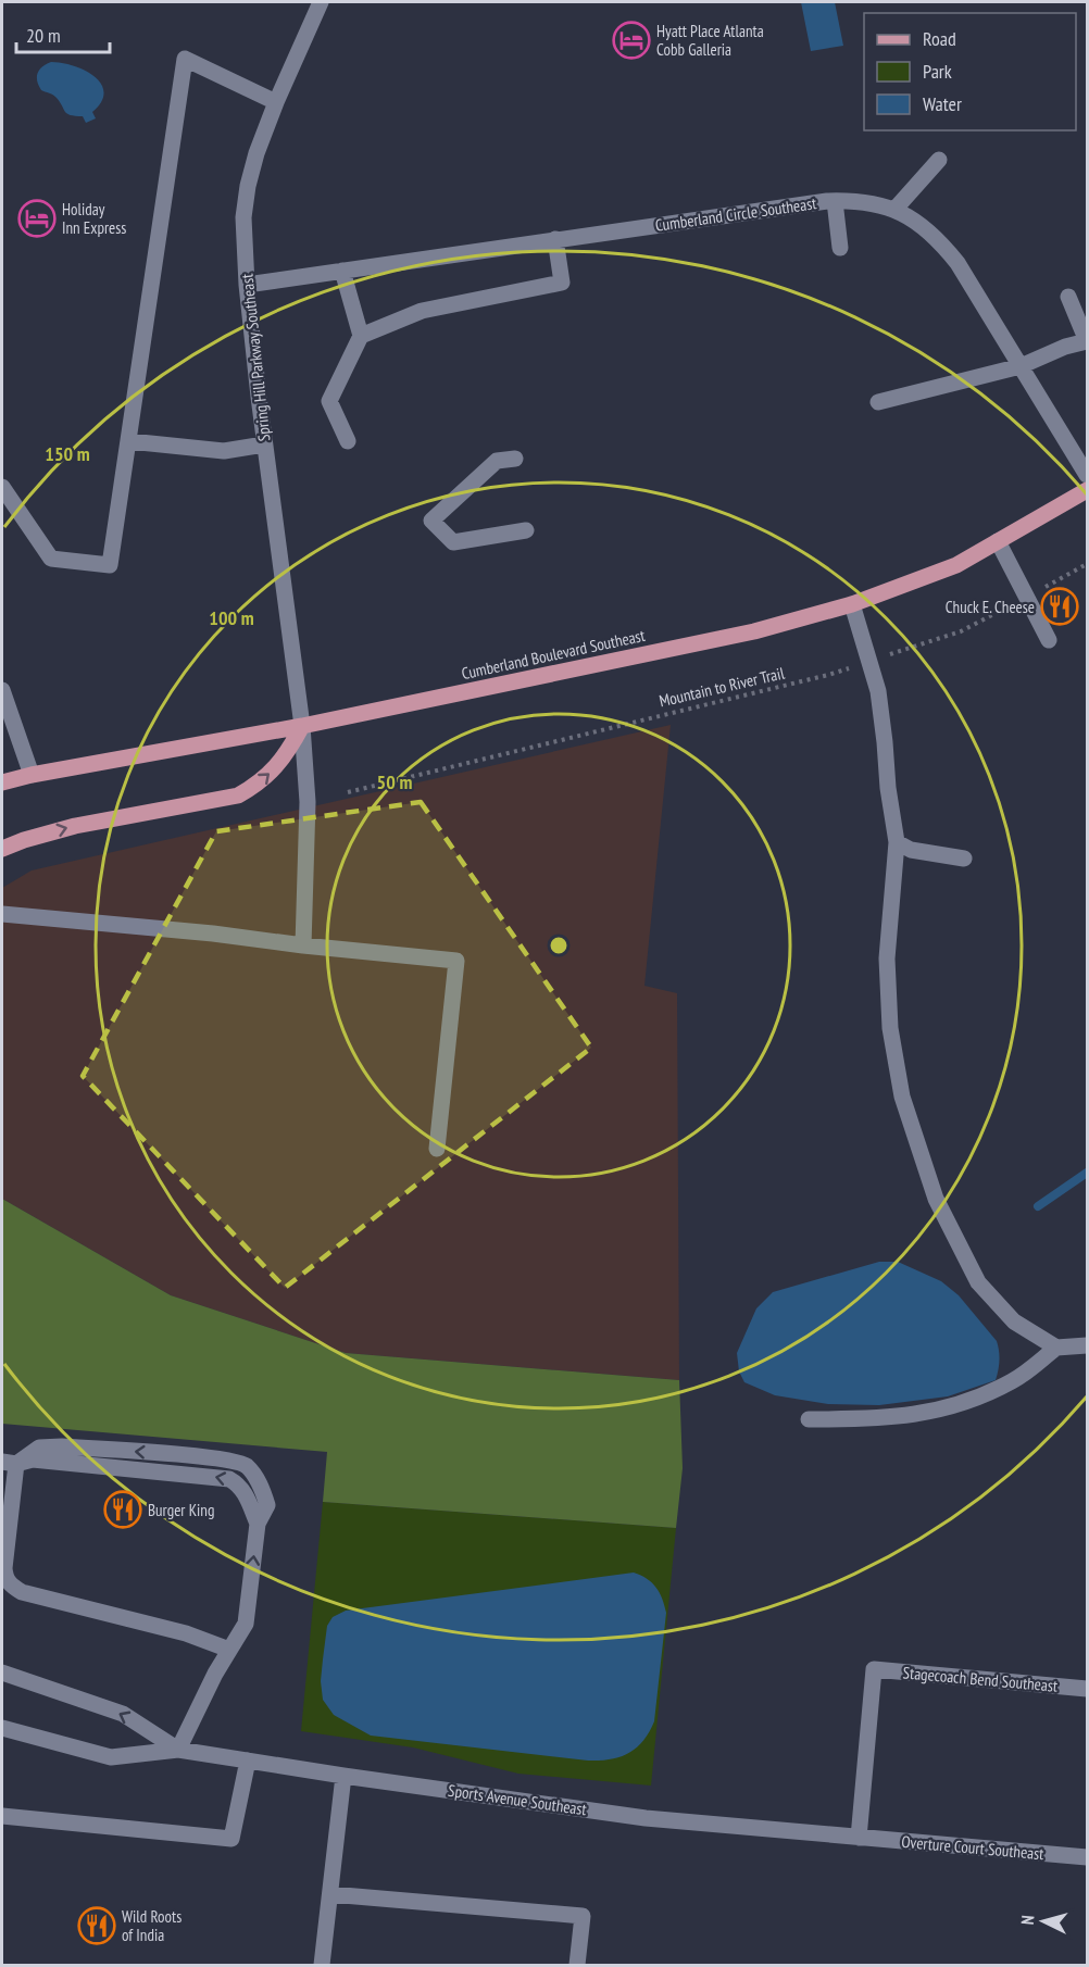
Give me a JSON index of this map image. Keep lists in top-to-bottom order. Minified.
{"streets":{"main road":["Cumberland Boulevard Southeast"],"street":["Cumberland Circle Southeast","Spring Hill Parkway Southeast","Stagecoach Bend Southeast","Sports Avenue Southeast","Overture Court Southeast"],"path":["Mountain to River Trail"]},"crossings":[["Cumberland Circle Southeast","Spring Hill Parkway Southeast"],["Spring Hill Parkway Southeast","Cumberland Boulevard Southeast"],["Stagecoach Bend Southeast","Sports Avenue Southeast"],["Stagecoach Bend Southeast","Overture Court Southeast"],["Sports Avenue Southeast","Overture Court Southeast"]],"places":{"hotel":["Hyatt Place Atlanta Cobb Galleria","Holiday Inn Express"],"restaurant":["Chuck E. Cheese","Burger King","Wild Roots of India"]},"legend":["Road","Park","Water"],"scale_bar":"20 m","north":"left","rings":["150 m","100 m","50 m"]}
